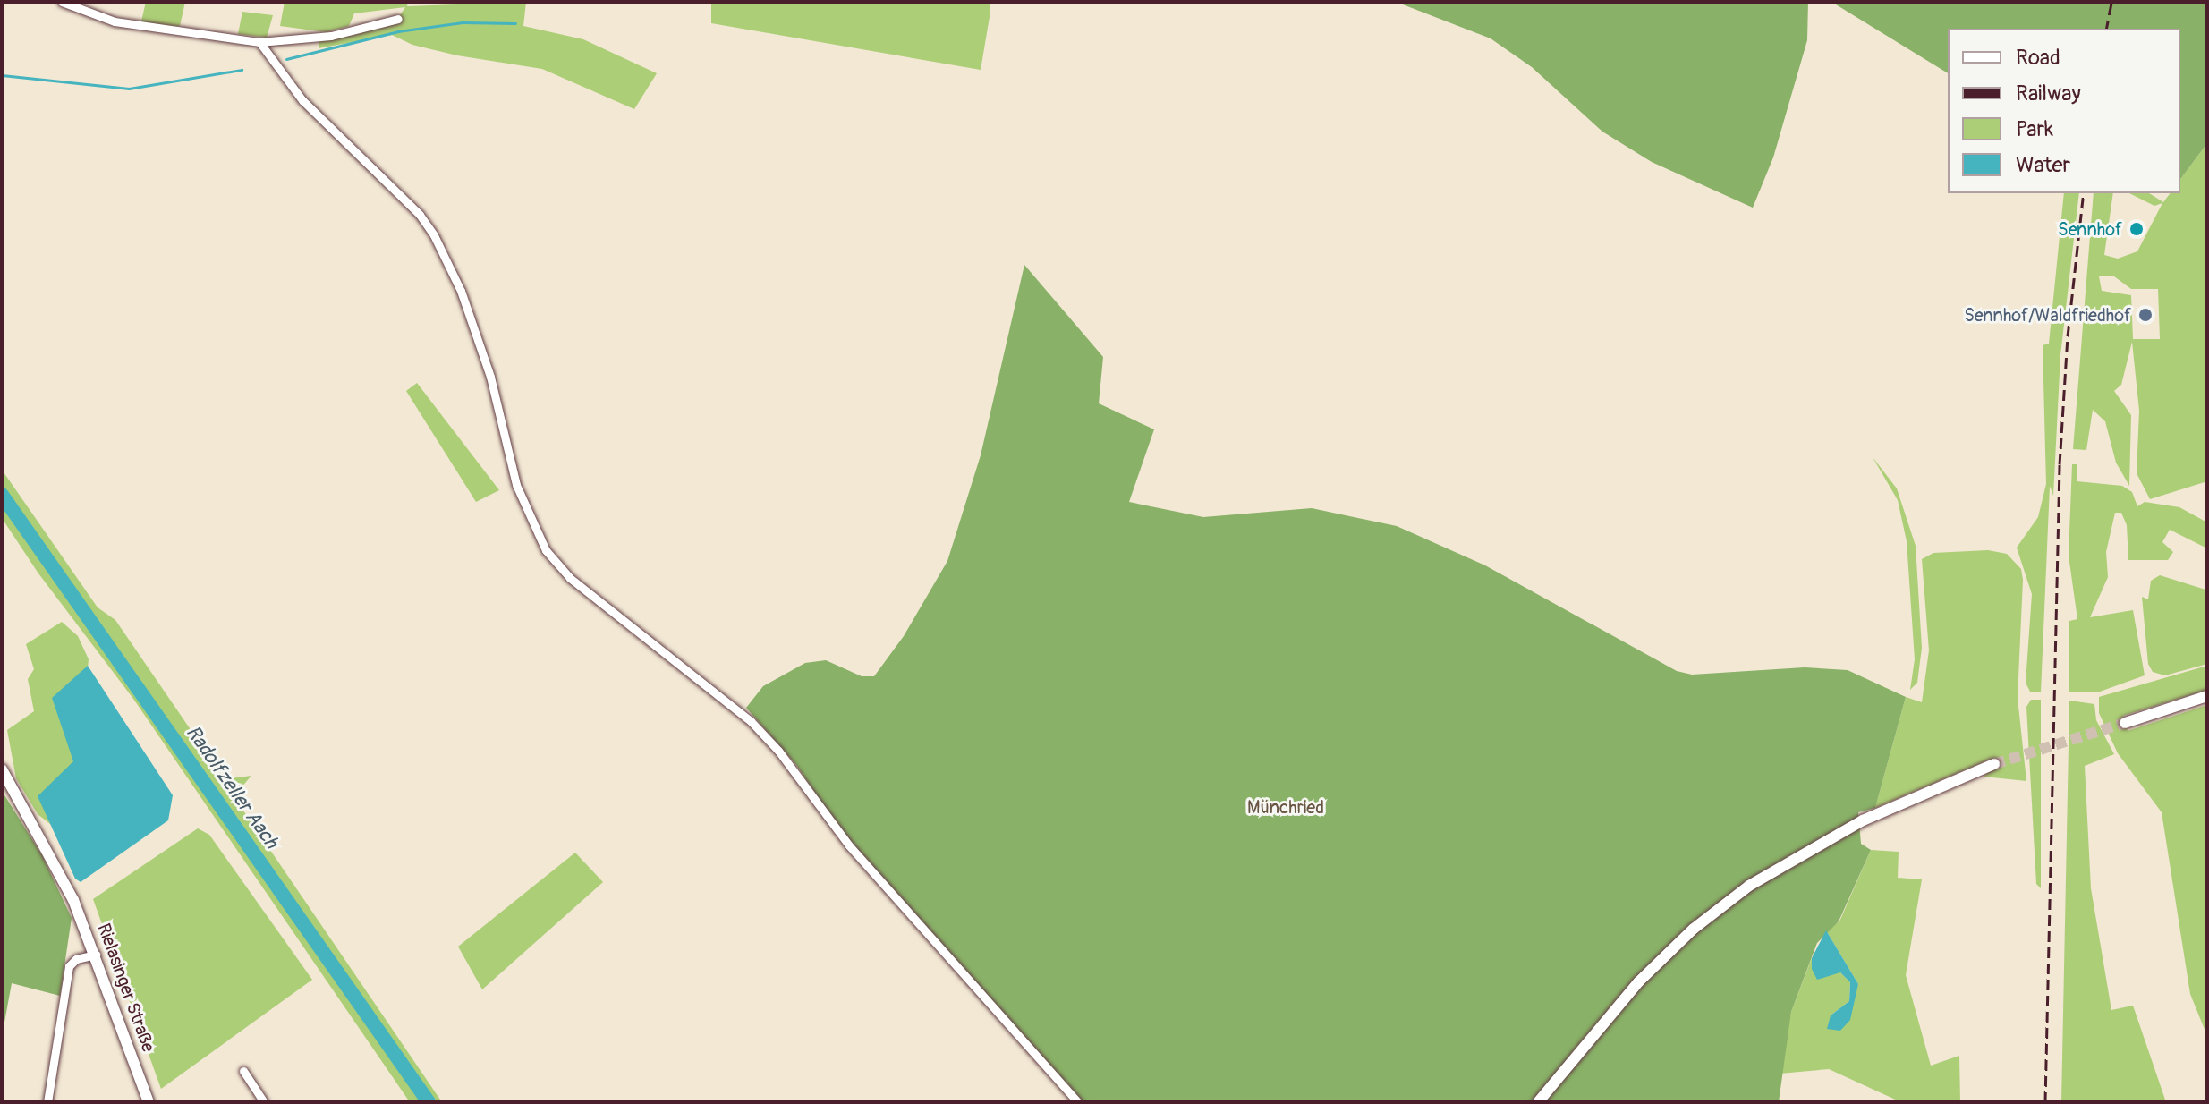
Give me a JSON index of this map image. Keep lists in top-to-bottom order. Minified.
{"streets":{"main road":["Rielasinger Straße"]},"water":["Radolfzeller Aach"],"parks":["Münchried"],"places":["Sennhof","Sennhof/Waldfriedhof"],"legend":["Road","Railway","Park","Water"]}
